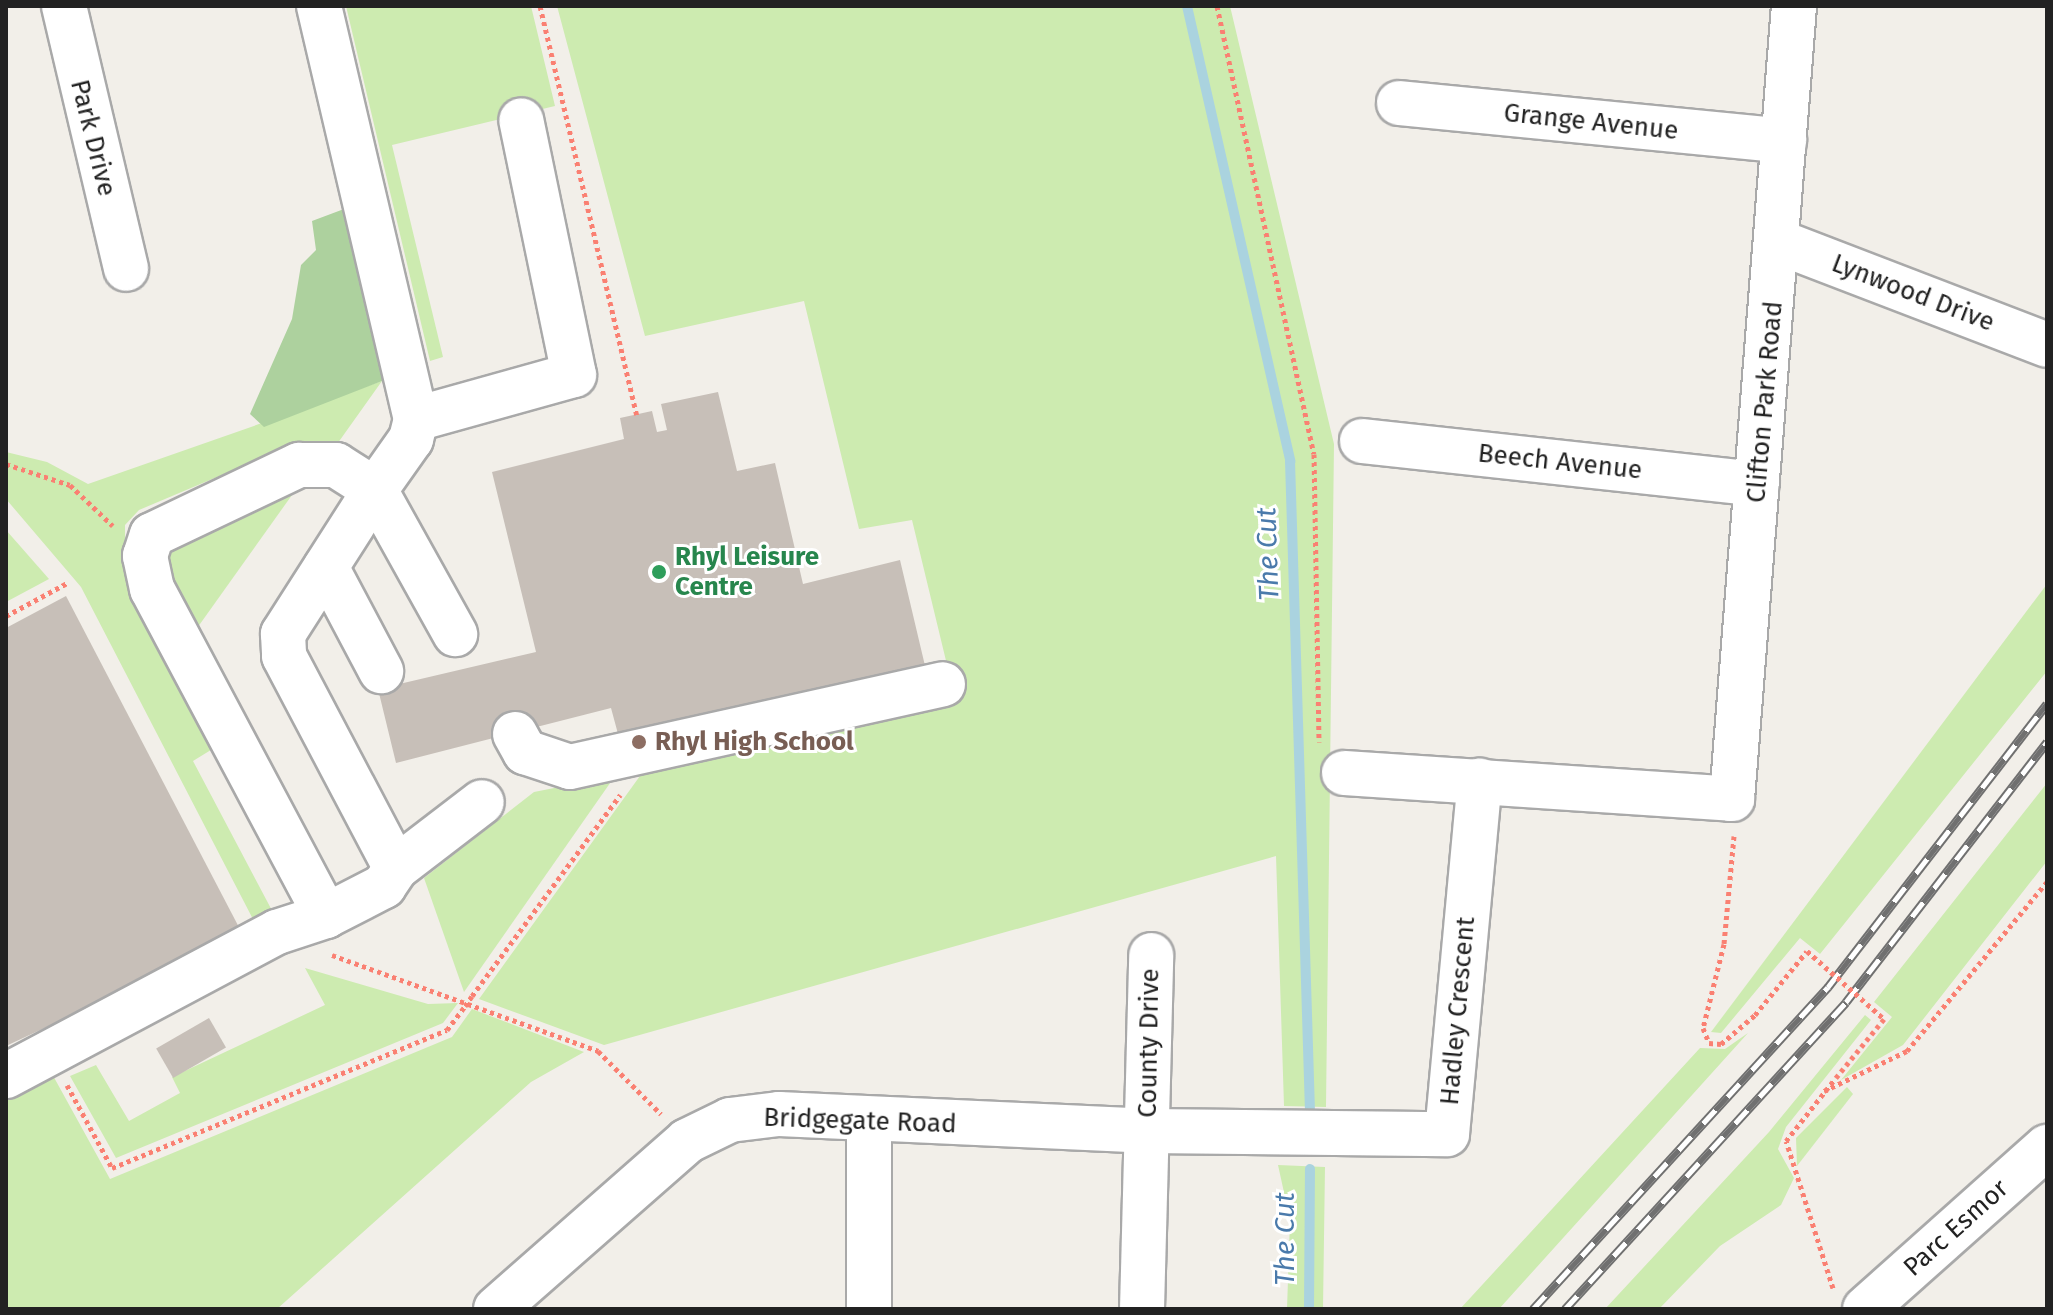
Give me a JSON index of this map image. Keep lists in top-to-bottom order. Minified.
{"streets":{"street":["Grange Avenue","Park Drive","Lynwood Drive","Clifton Park Road","Beech Avenue","Hadley Crescent","County Drive","Bridgegate Road","Parc Esmor"]},"crossings":[["Grange Avenue","Clifton Park Road"],["Lynwood Drive","Clifton Park Road"],["Clifton Park Road","Beech Avenue"],["Hadley Crescent","County Drive"],["Hadley Crescent","Bridgegate Road"],["County Drive","Bridgegate Road"]],"water":["The Cut"],"places":["Rhyl Leisure Centre","Rhyl High School"]}
